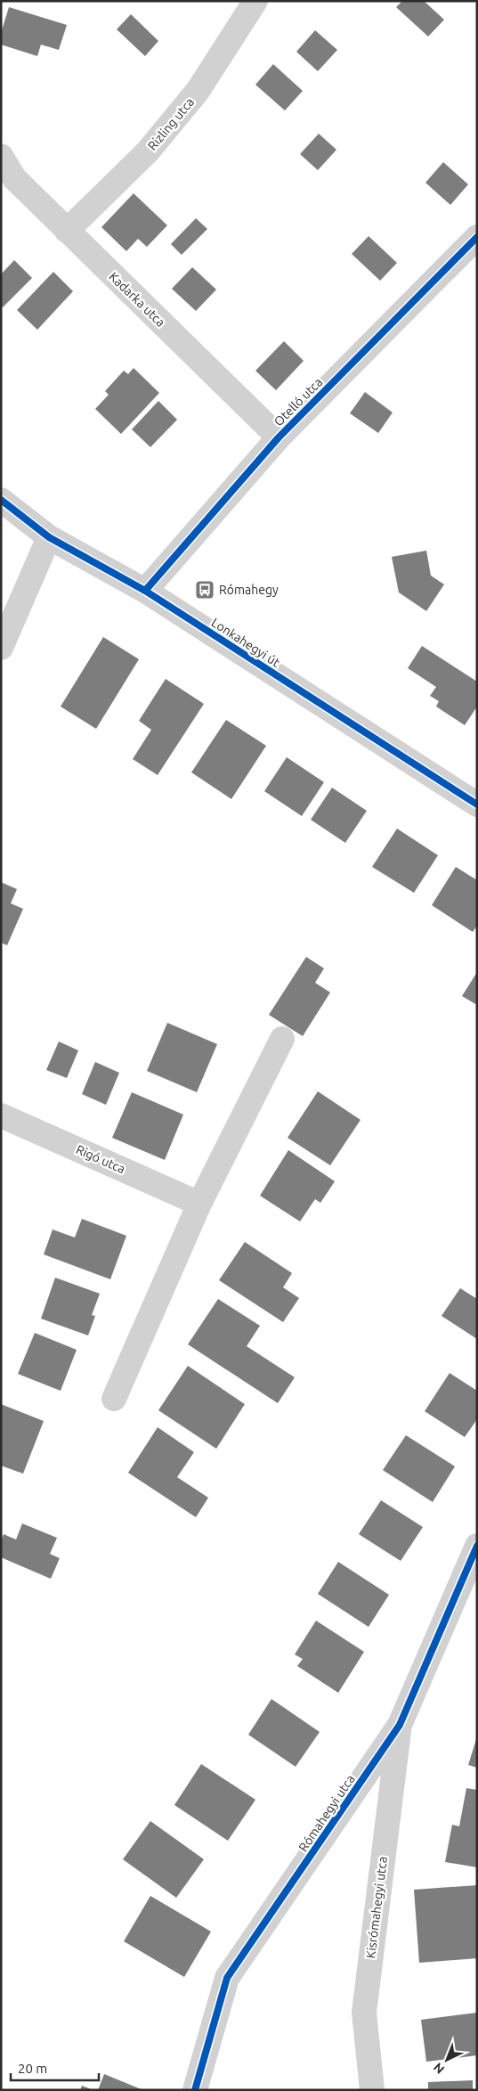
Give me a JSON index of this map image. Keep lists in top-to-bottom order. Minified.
{"streets":{"street":["Rizling utca","Kadarka utca","Otelló utca","Lonkahegyi út","Rigó utca","Rómahegyi utca","Kisrómahegyi utca"]},"crossings":[["Rizling utca","Kadarka utca"],["Kadarka utca","Otelló utca"],["Otelló utca","Lonkahegyi út"],["Rómahegyi utca","Kisrómahegyi utca"]],"places":{"bus stop":["Rómahegy"]},"scale_bar":"20 m","north":"bottom left"}
